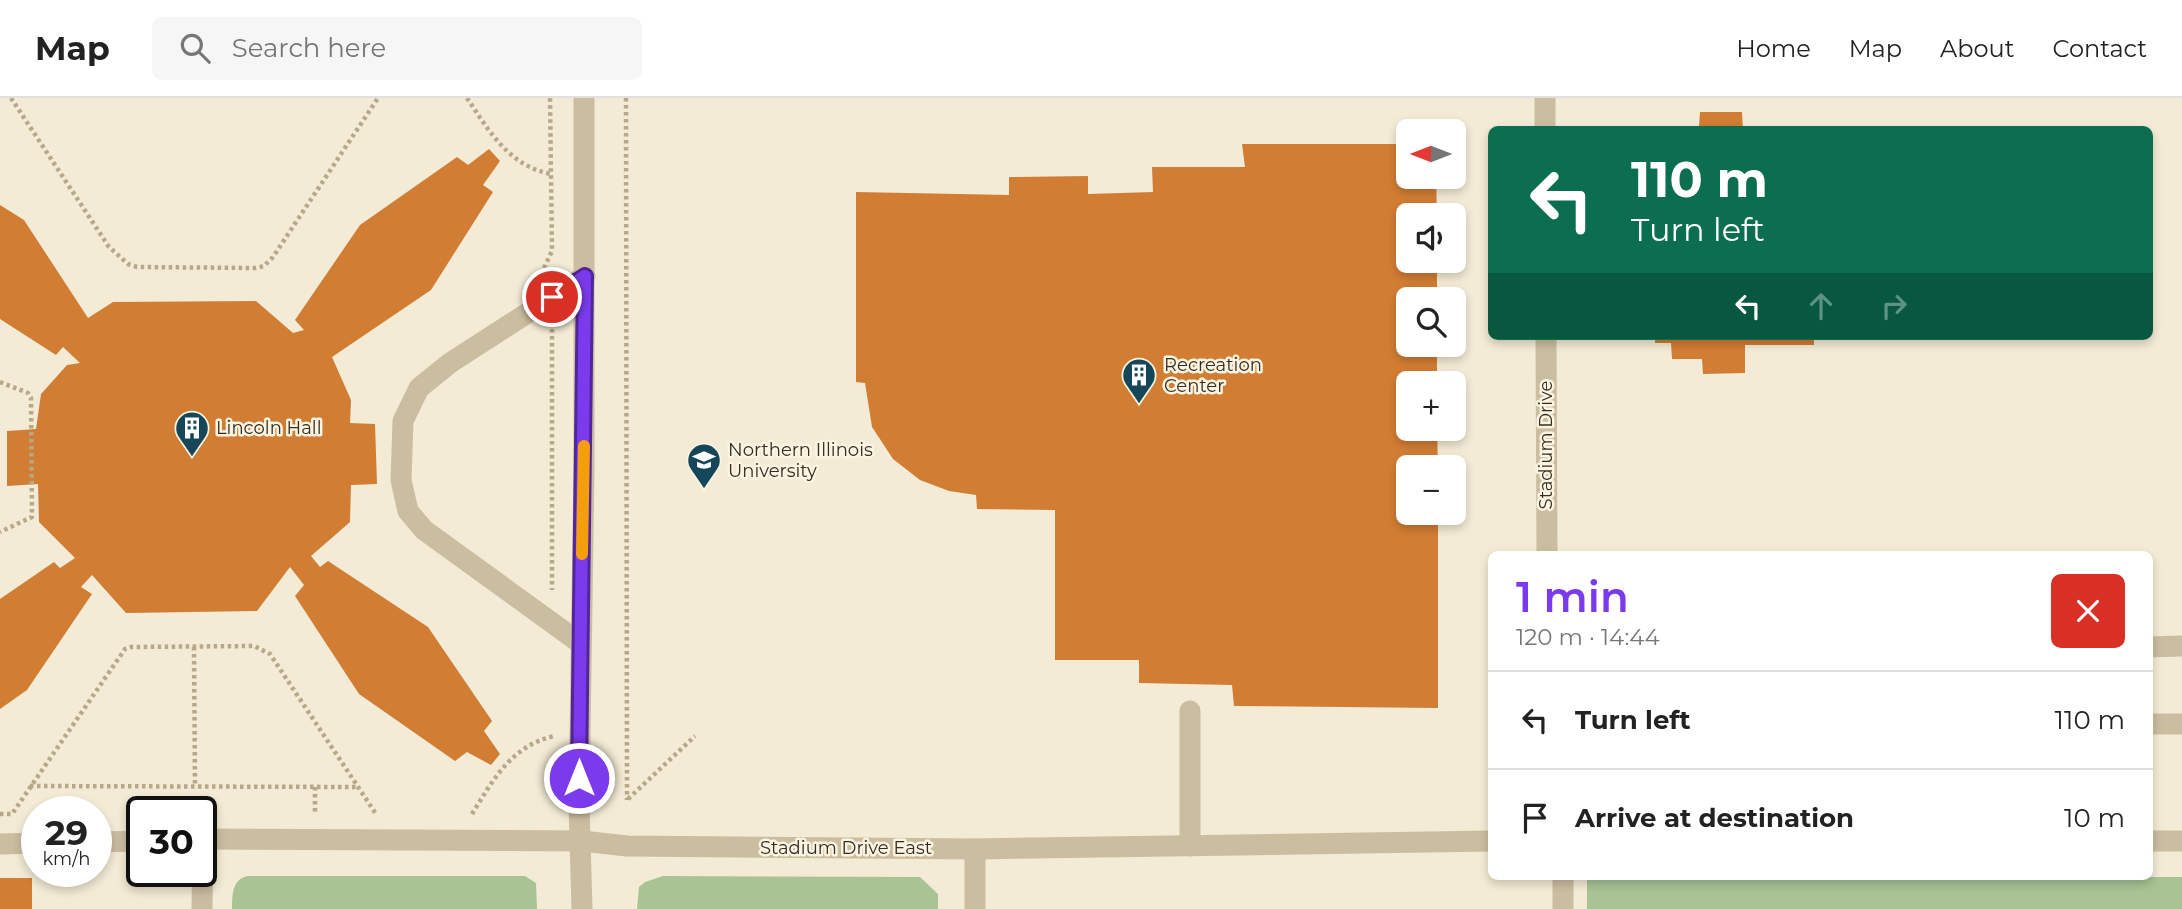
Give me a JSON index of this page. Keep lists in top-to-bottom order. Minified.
{"streets":{"street":["Stadium Drive","Stadium Drive East"]},"places":{"building":["Recreation Center","Lincoln Hall"],"school or university":["Northern Illinois University"]},"north":"left","page":{"header":"Map","search":"Search here","nav":["Home","Map","About","Contact"],"map_buttons":["+","−"],"turn":["110 m","Turn left"],"heading":["1 min","120 m · 14:44"],"list":[{"name":"Turn left","value":"110 m"},{"name":"Arrive at destination","value":"10 m"}],"speed":"29 km/h","limit":"30"}}
